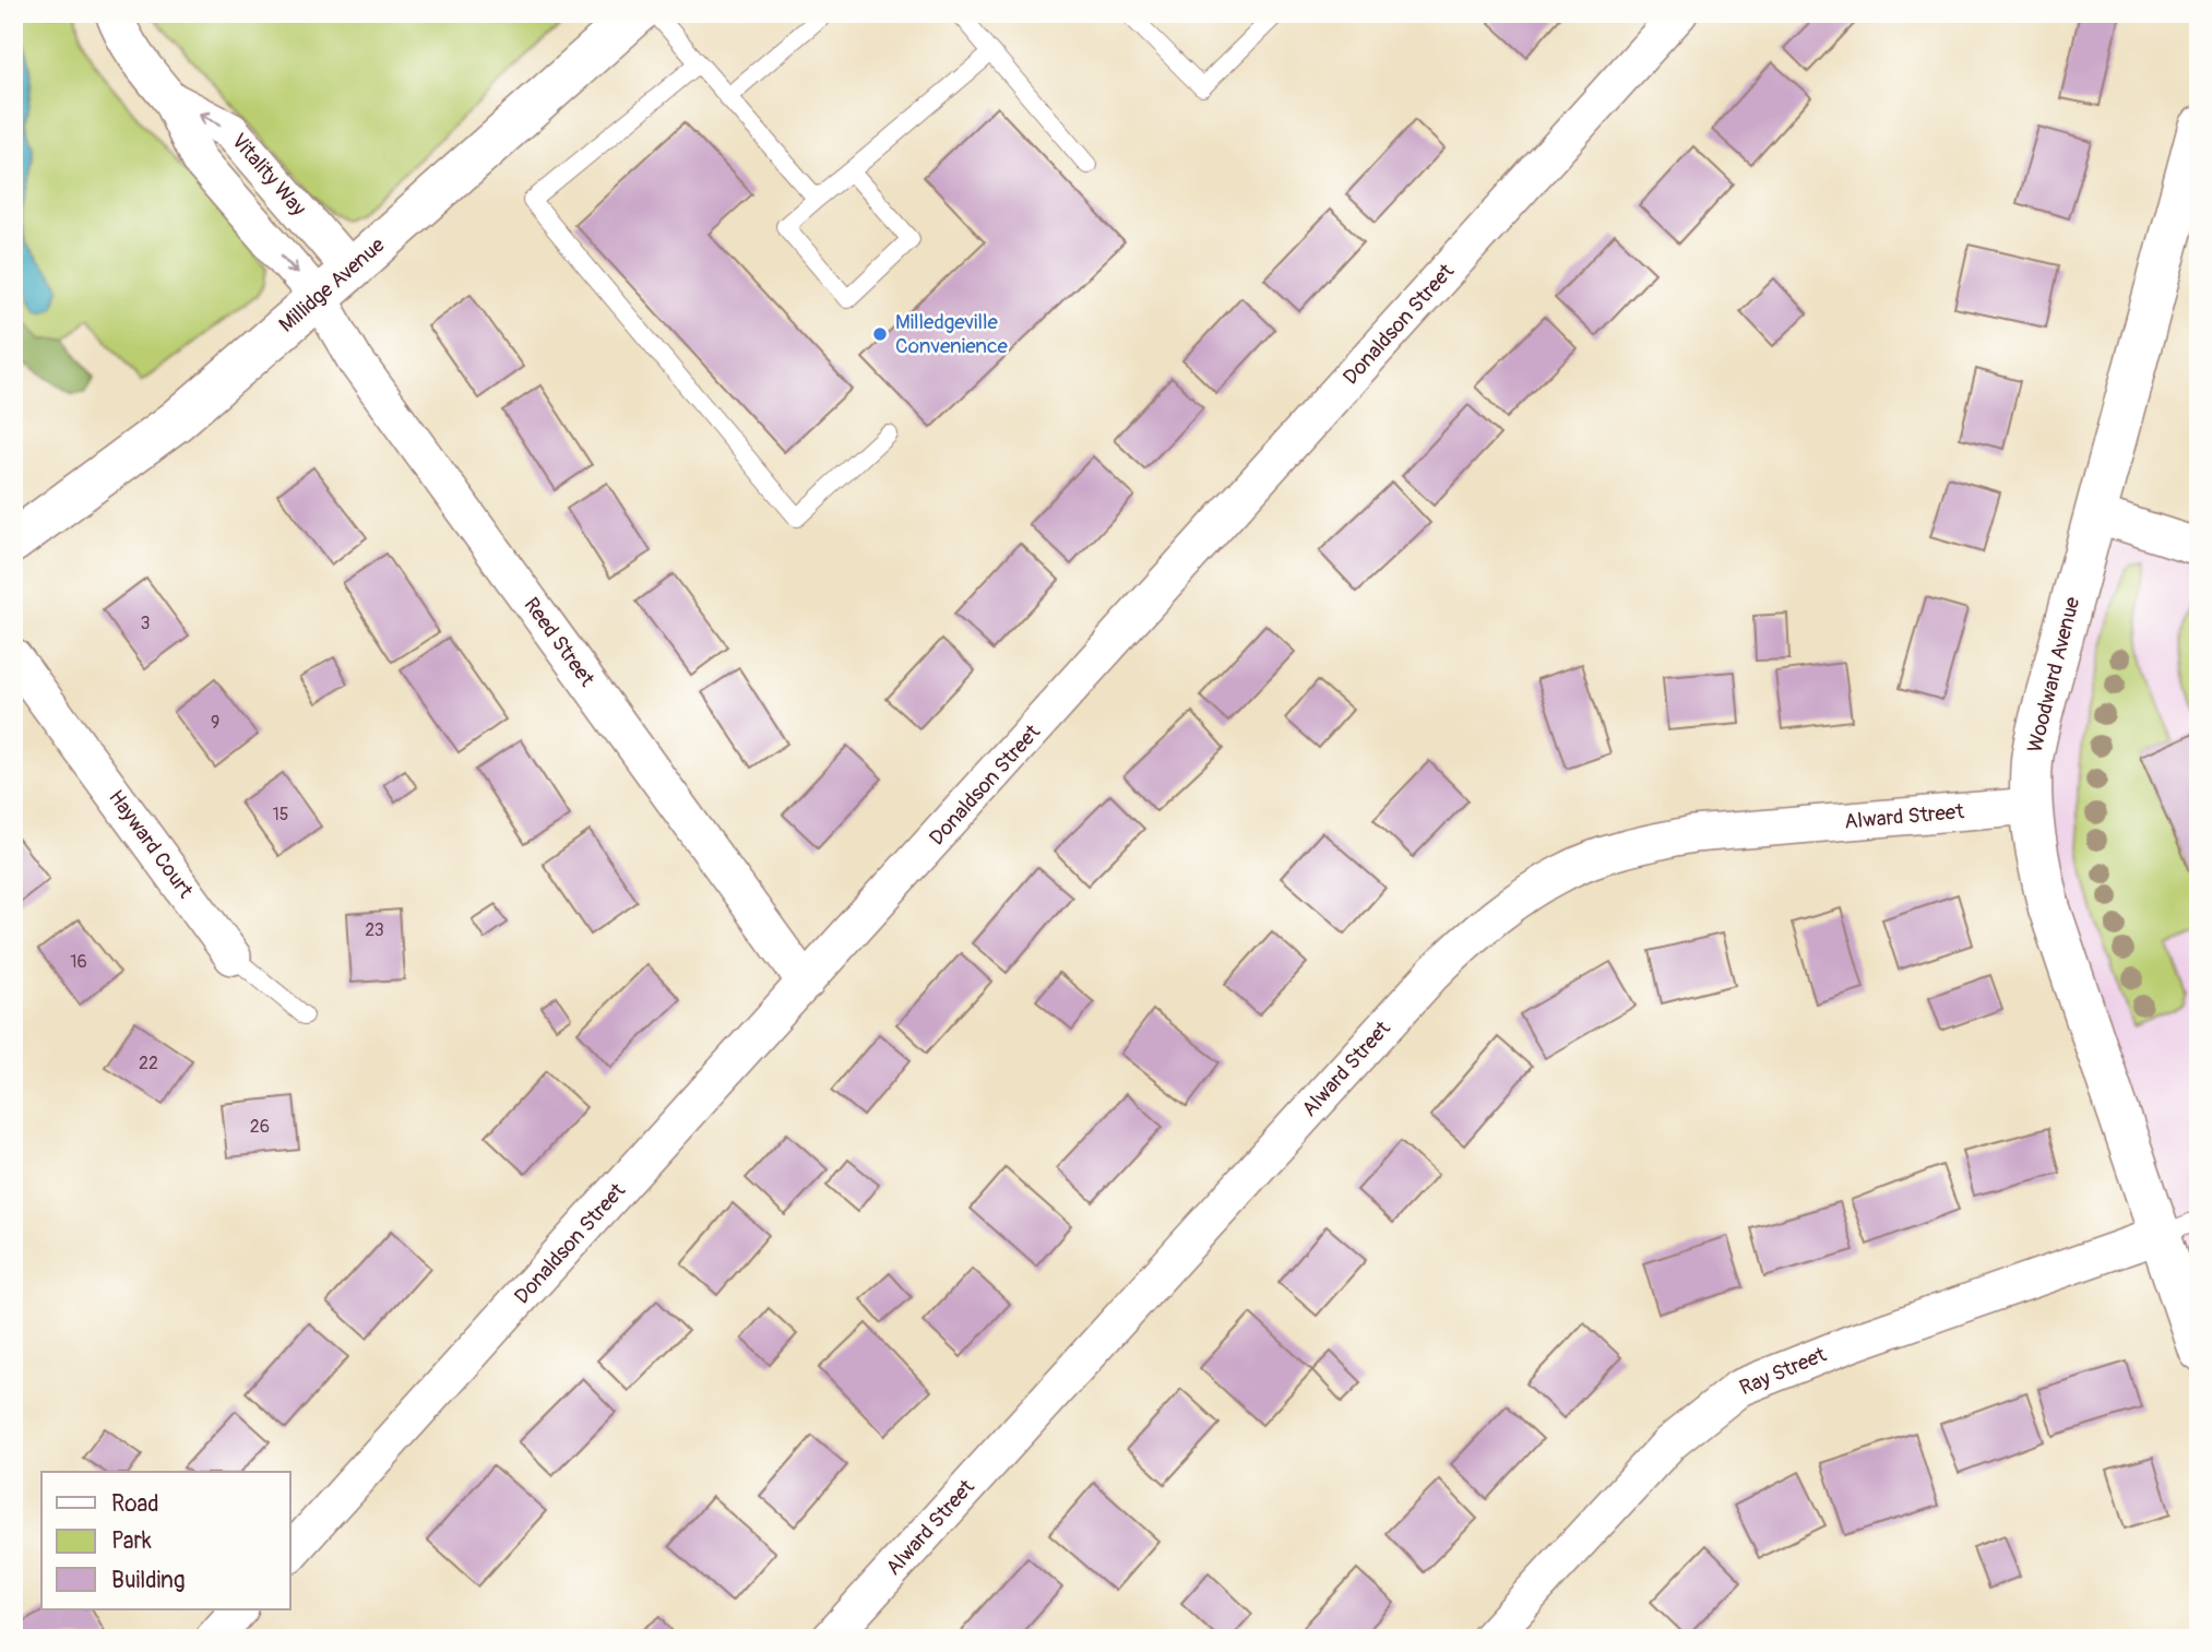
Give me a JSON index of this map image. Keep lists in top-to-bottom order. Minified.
{"streets":{"street":["Vitality Way","Millidge Avenue","Donaldson Street","Reed Street","Woodward Avenue","Alward Street","Hayward Court","Ray Street"]},"crossings":[["Vitality Way","Millidge Avenue"],["Vitality Way","Reed Street"],["Millidge Avenue","Reed Street"],["Donaldson Street","Reed Street"],["Woodward Avenue","Alward Street"],["Woodward Avenue","Ray Street"]],"places":["Milledgeville Convenience"],"house_numbers":["3","9","15","23","16","22","26"],"legend":["Road","Park","Building"]}
